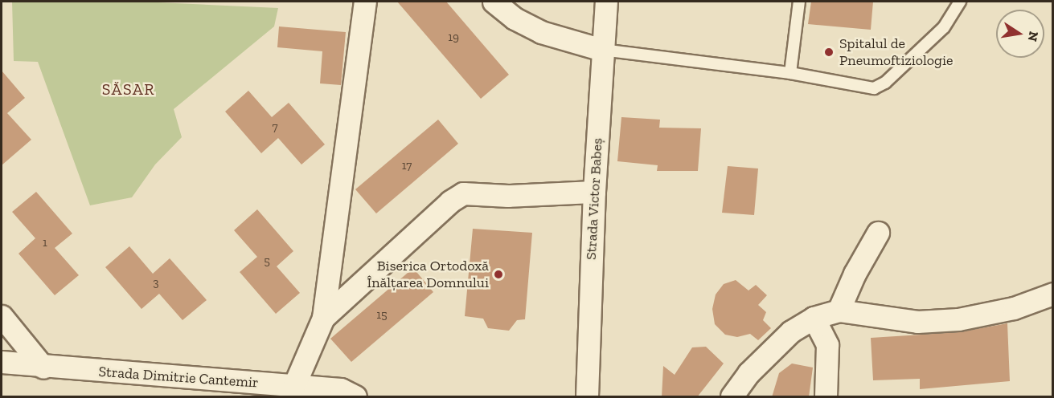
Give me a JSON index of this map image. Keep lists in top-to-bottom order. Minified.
{"streets":{"street":["Strada Victor Babeș","Strada Dimitrie Cantemir"]},"districts":["SĂSAR"],"places":["Spitalul de Pneumoftiziologie","Biserica Ortodoxă Înălțarea Domnului"],"house_numbers":["19","7","17","1","5","3","15"],"north":"right"}
